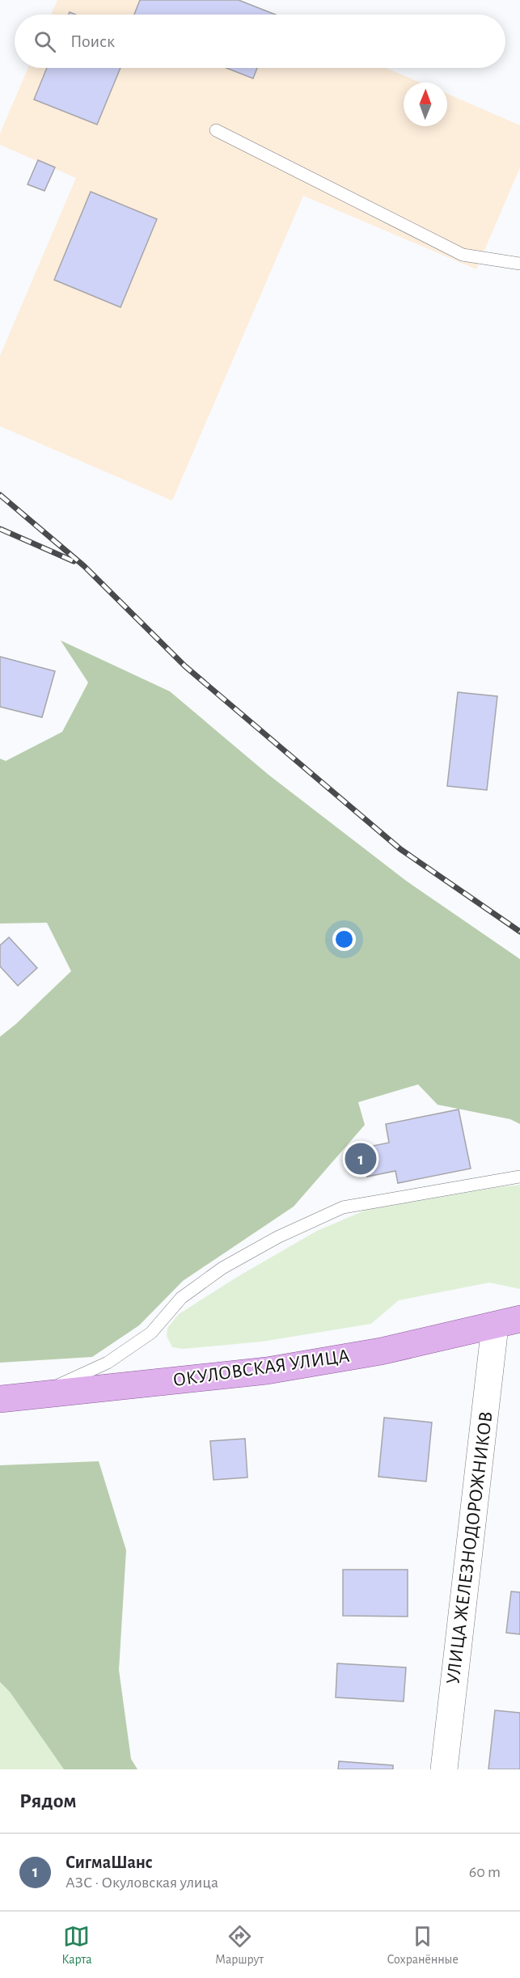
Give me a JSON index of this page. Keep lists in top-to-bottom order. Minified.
{"streets":{"main road":["ОКУЛОВСКАЯ УЛИЦА"],"street":["УЛИЦА ЖЕЛЕЗНОДОРОЖНИКОВ"]},"crossings":[["ОКУЛОВСКАЯ УЛИЦА","УЛИЦА ЖЕЛЕЗНОДОРОЖНИКОВ"]],"north":"top","page":{"search":"Поиск","pins":"1","heading":"Рядом","list":[{"mark":"1","name":"СигмаШанс","note":"АЗС · Окуловская улица","value":"60 m"}],"nav":["Карта","Маршрут","Сохранённые"]}}
